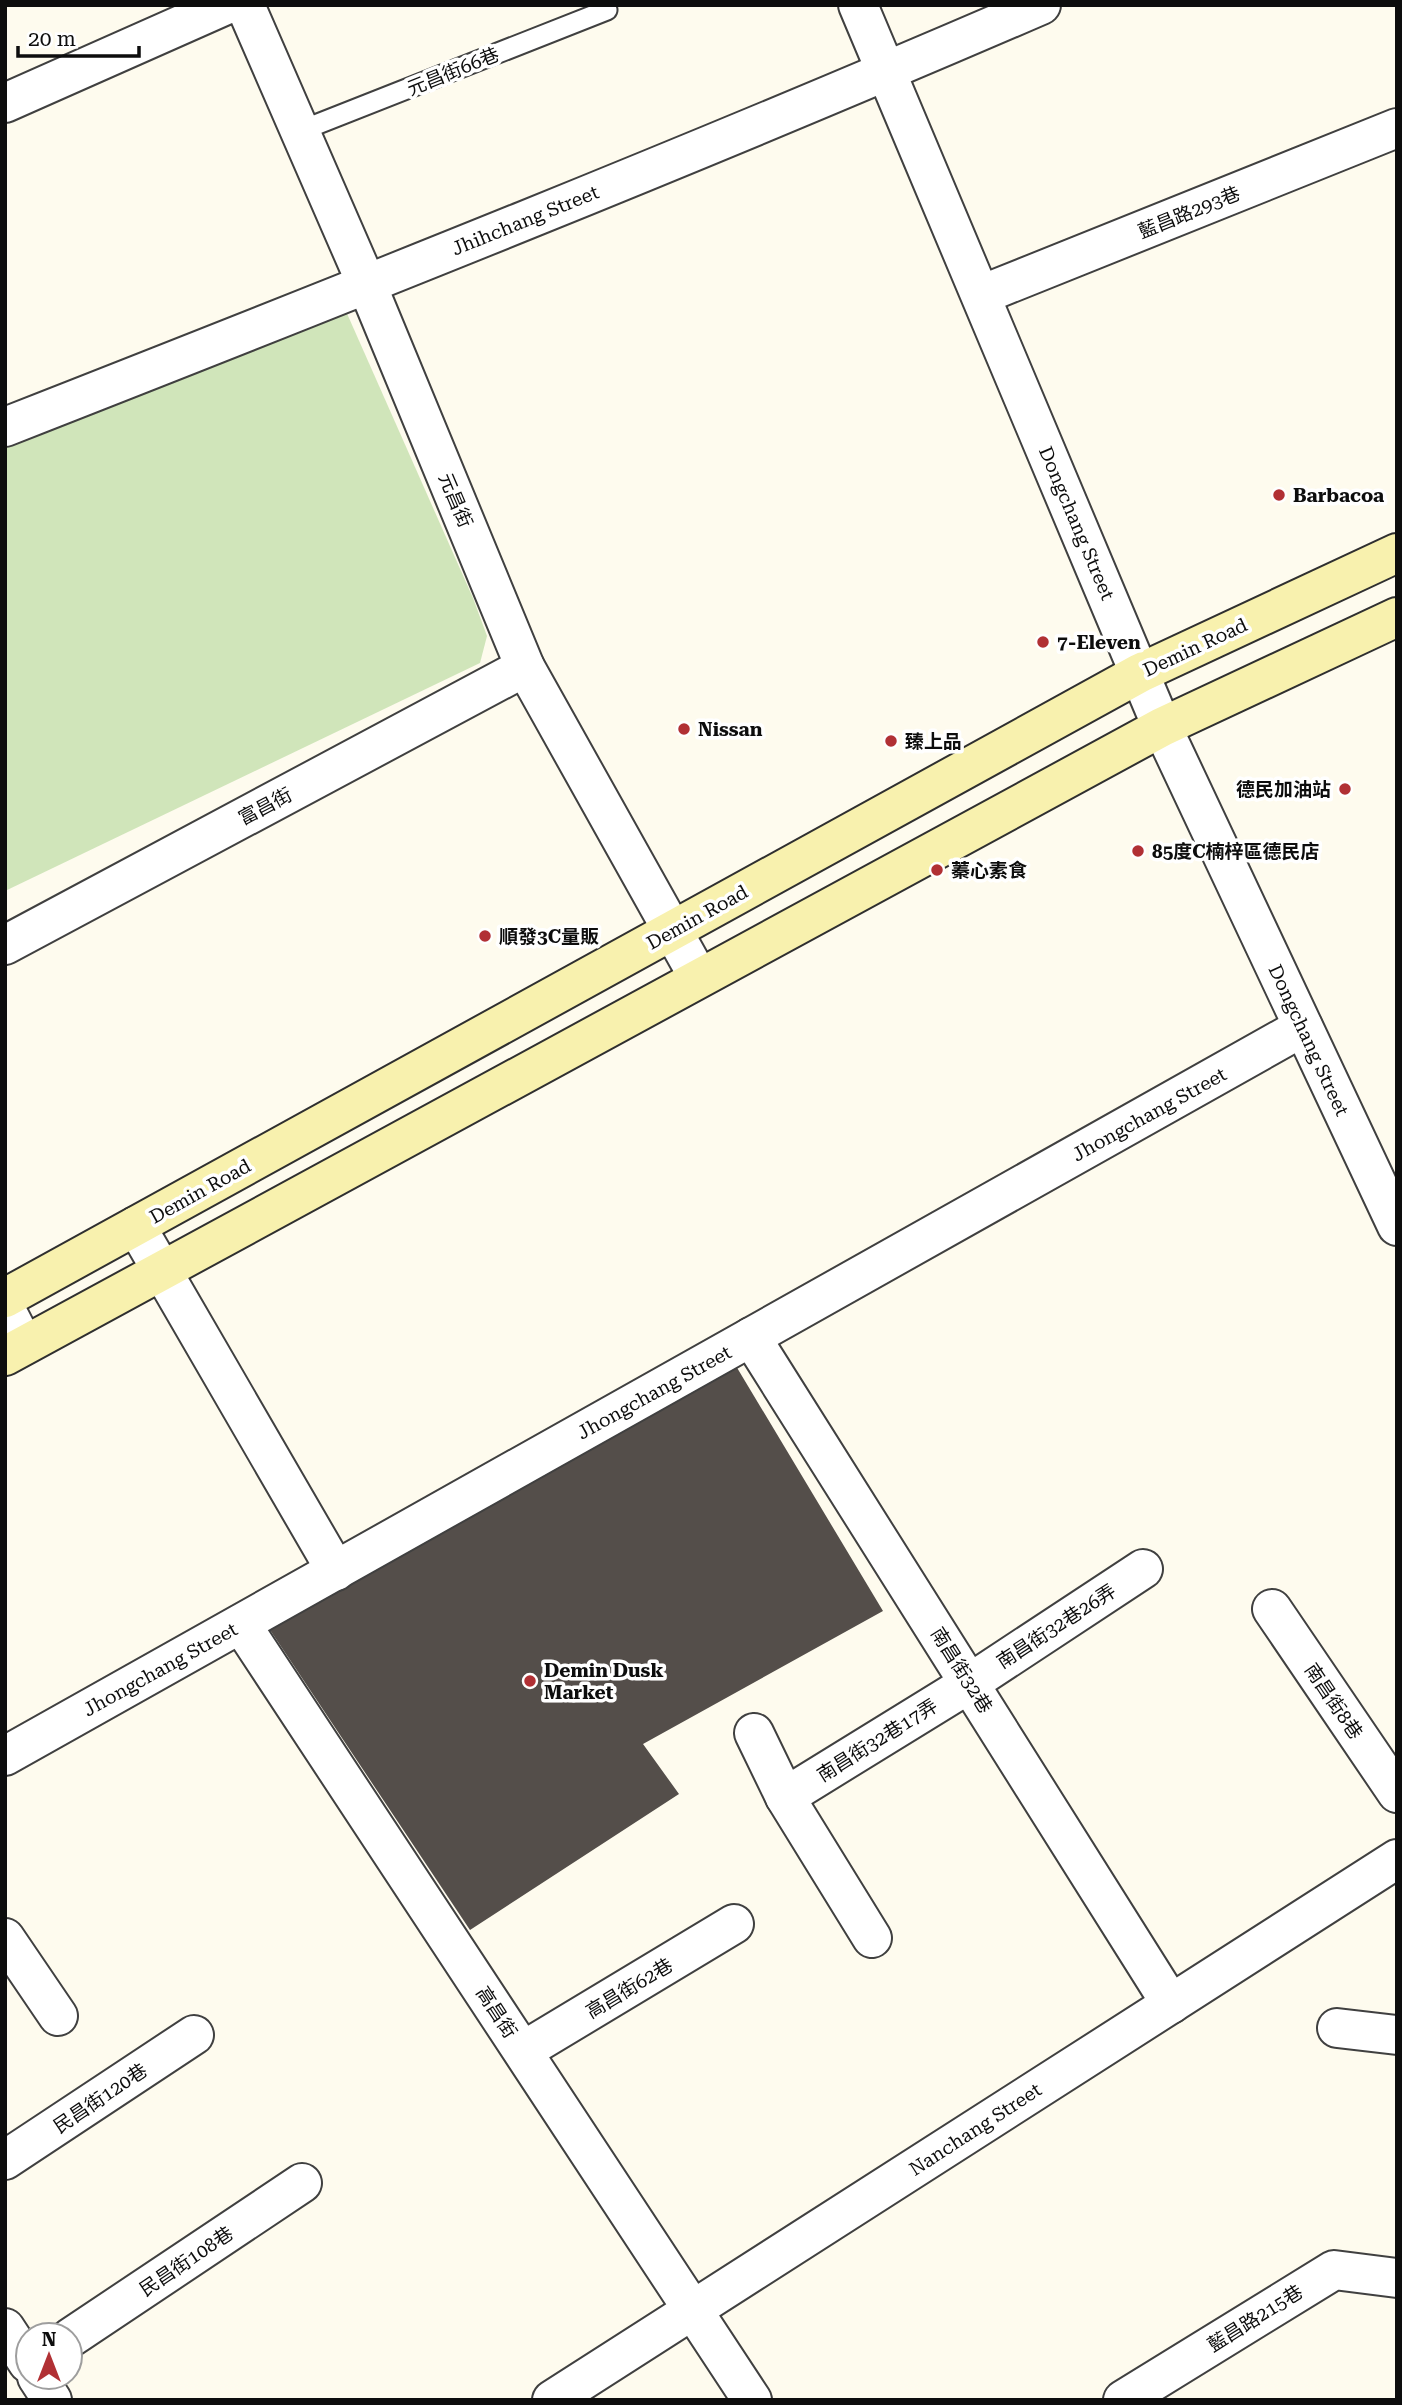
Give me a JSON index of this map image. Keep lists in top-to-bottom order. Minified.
{"streets":{"street":["藍昌路293巷","Jhihchang Street","元昌街","Dongchang Street","Demin Road","富昌街","Jhongchang Street","南昌街32巷26弄","南昌街32巷","南昌街8巷","南昌街32巷17弄","高昌街62巷","高昌街","民昌街120巷","Nanchang Street","民昌街108巷","藍昌路215巷"],"lane":["元昌街66巷"]},"crossings":[["元昌街66巷","元昌街"],["藍昌路293巷","Dongchang Street"],["Jhihchang Street","元昌街"],["Jhihchang Street","Dongchang Street"],["元昌街","Demin Road"],["元昌街","富昌街"],["Dongchang Street","Demin Road"],["Dongchang Street","Jhongchang Street"],["Jhongchang Street","南昌街32巷"],["Jhongchang Street","高昌街"],["南昌街32巷26弄","南昌街32巷"],["南昌街32巷26弄","南昌街32巷17弄"],["南昌街32巷","南昌街32巷17弄"],["南昌街32巷","Nanchang Street"],["高昌街62巷","高昌街"],["高昌街","Nanchang Street"]],"places":["Barbacoa","7-Eleven","Nissan","臻上品","德民加油站","85度C楠梓區德民店","蓁心素食","順發3C量販","Demin Dusk Market"],"scale_bar":"20 m","north":"top"}
